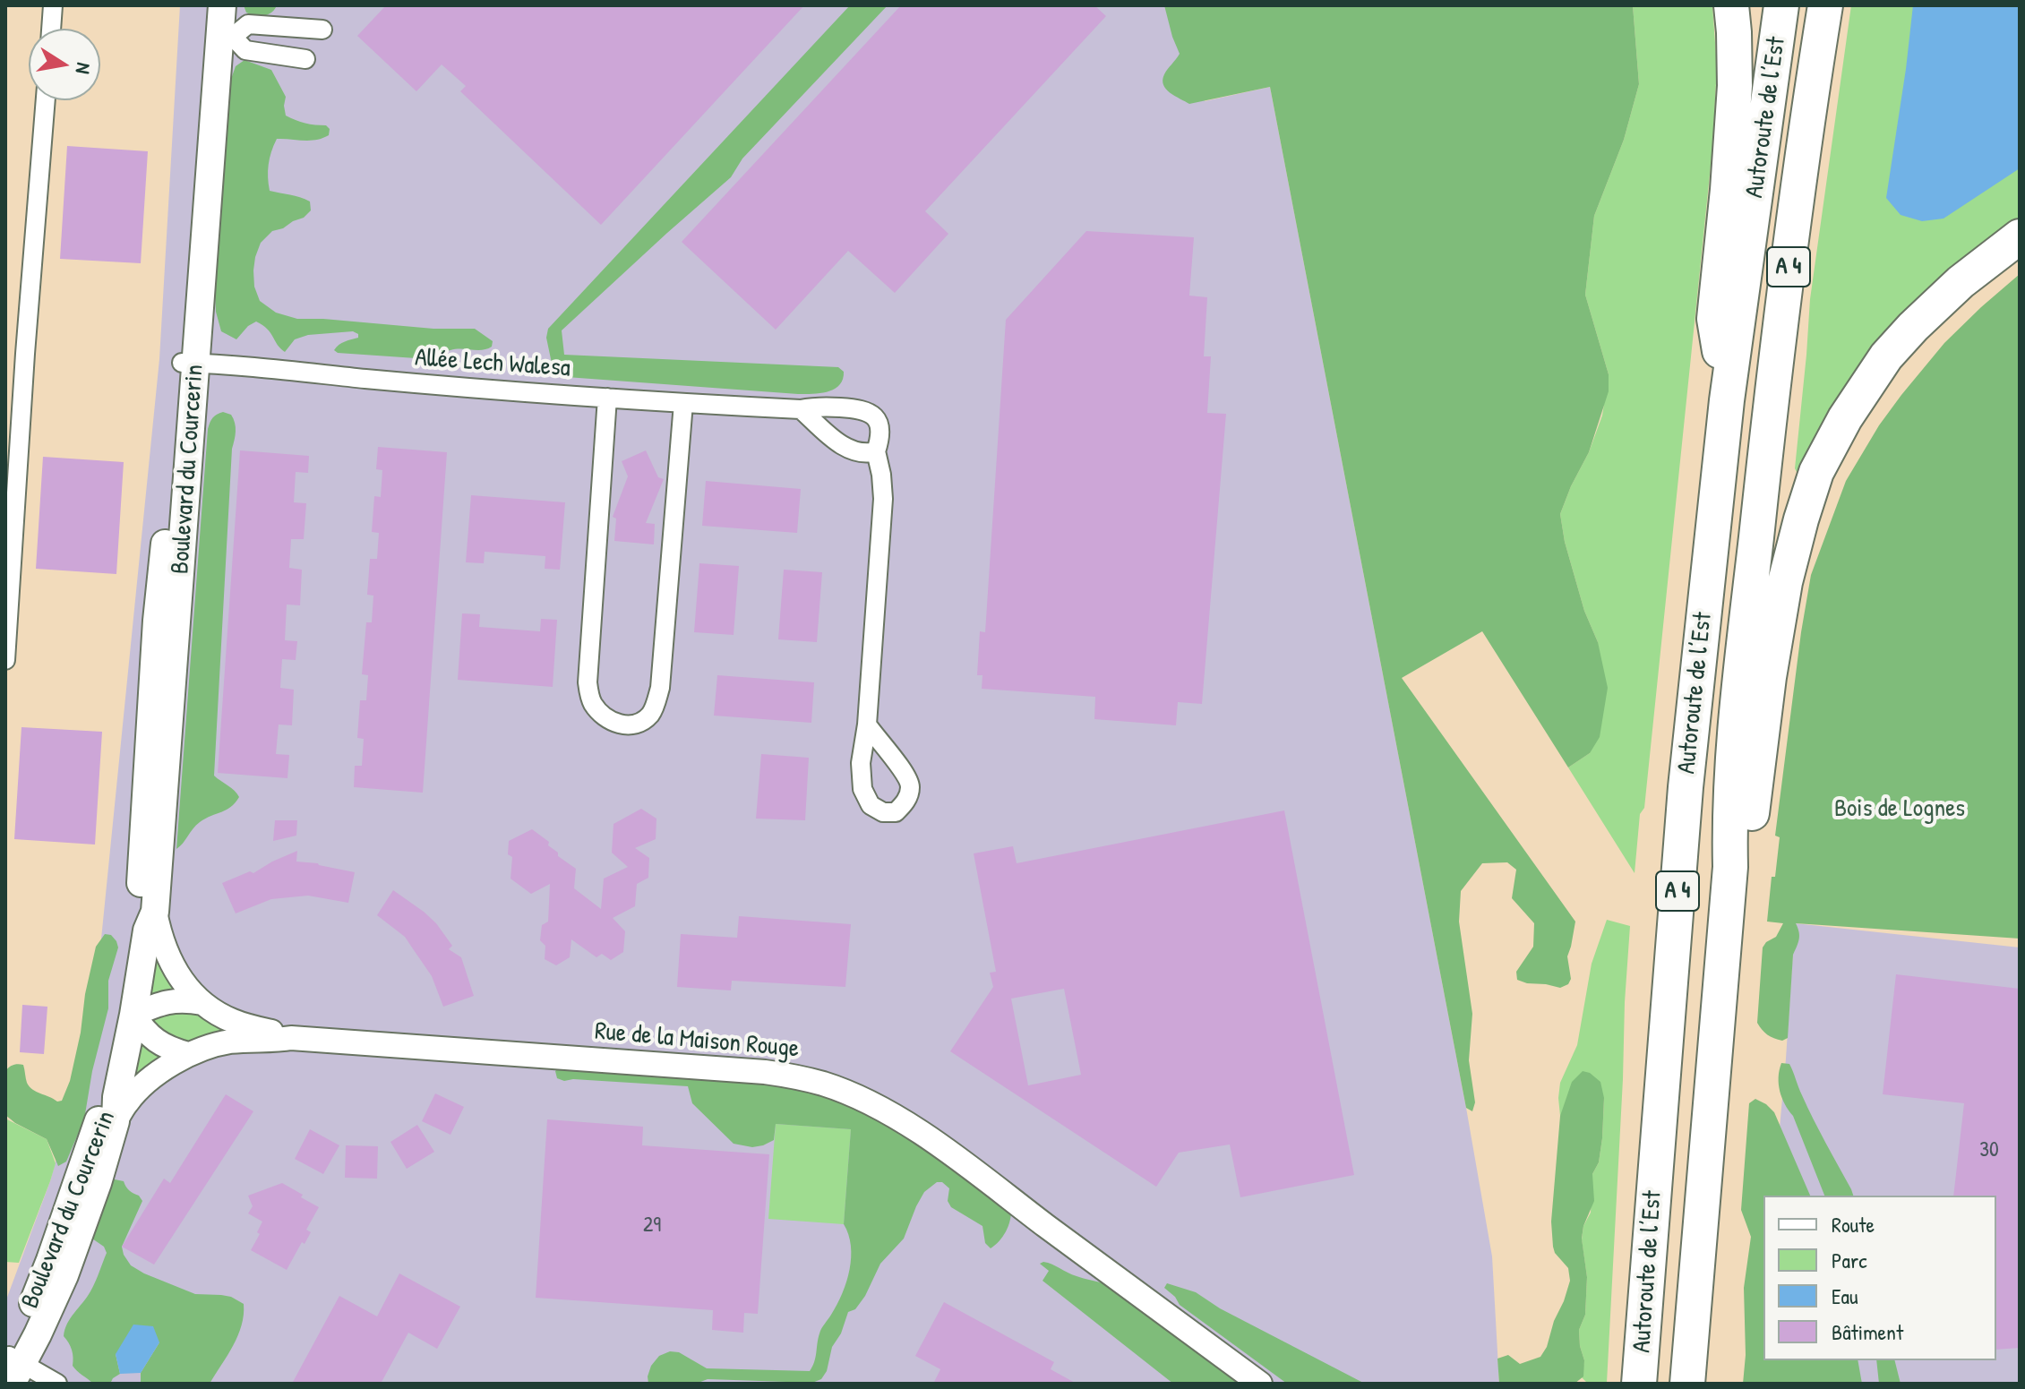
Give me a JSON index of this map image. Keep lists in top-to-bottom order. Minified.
{"streets":{"highway":["Autoroute de l’Est","A 4"],"main road":["Boulevard du Courcerin"],"street":["Allée Lech Walesa","Rue de la Maison Rouge"]},"crossings":[["Allée Lech Walesa","Boulevard du Courcerin"]],"parks":["Bois de Lognes"],"house_numbers":["30","29"],"legend":["Route","Parc","Eau","Bâtiment"],"north":"right"}
